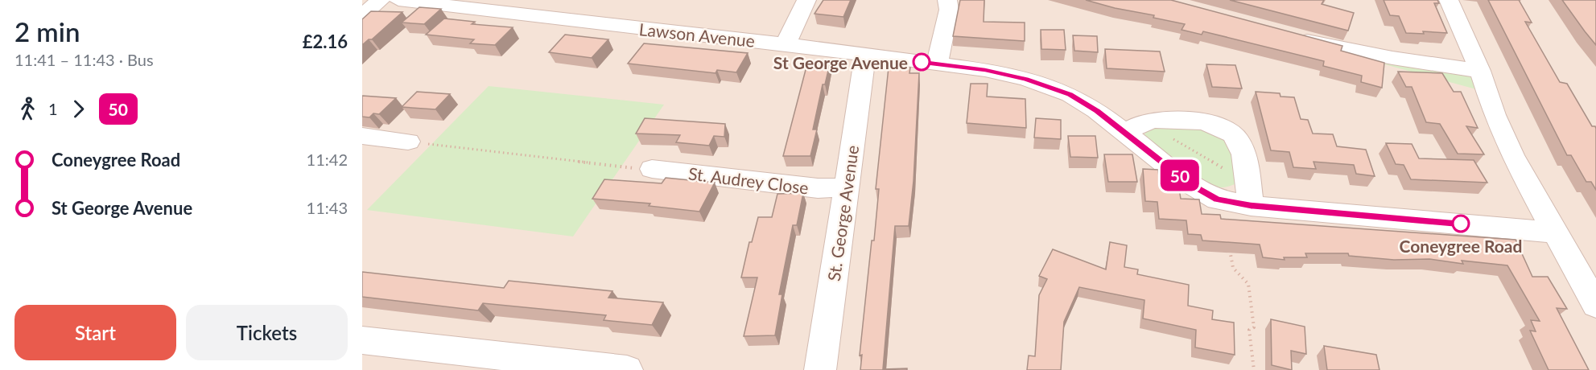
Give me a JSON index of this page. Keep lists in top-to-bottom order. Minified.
{"streets":{"street":["Lawson Avenue","St. Audrey Close","St. George Avenue"]},"crossings":[["Lawson Avenue","St. George Avenue"],["St. Audrey Close","St. George Avenue"]],"places":["St George Avenue","Coneygree Road"],"lines":["bus line 50"],"page":{"heading":["2 min","11:41 – 11:43 · Bus","£2.16"],"on_map":"50","legs":["1","50"],"list":[{"name":"Coneygree Road","value":"11:42"},{"name":"St George Avenue","value":"11:43"}],"buttons":["Start","Tickets"]}}
